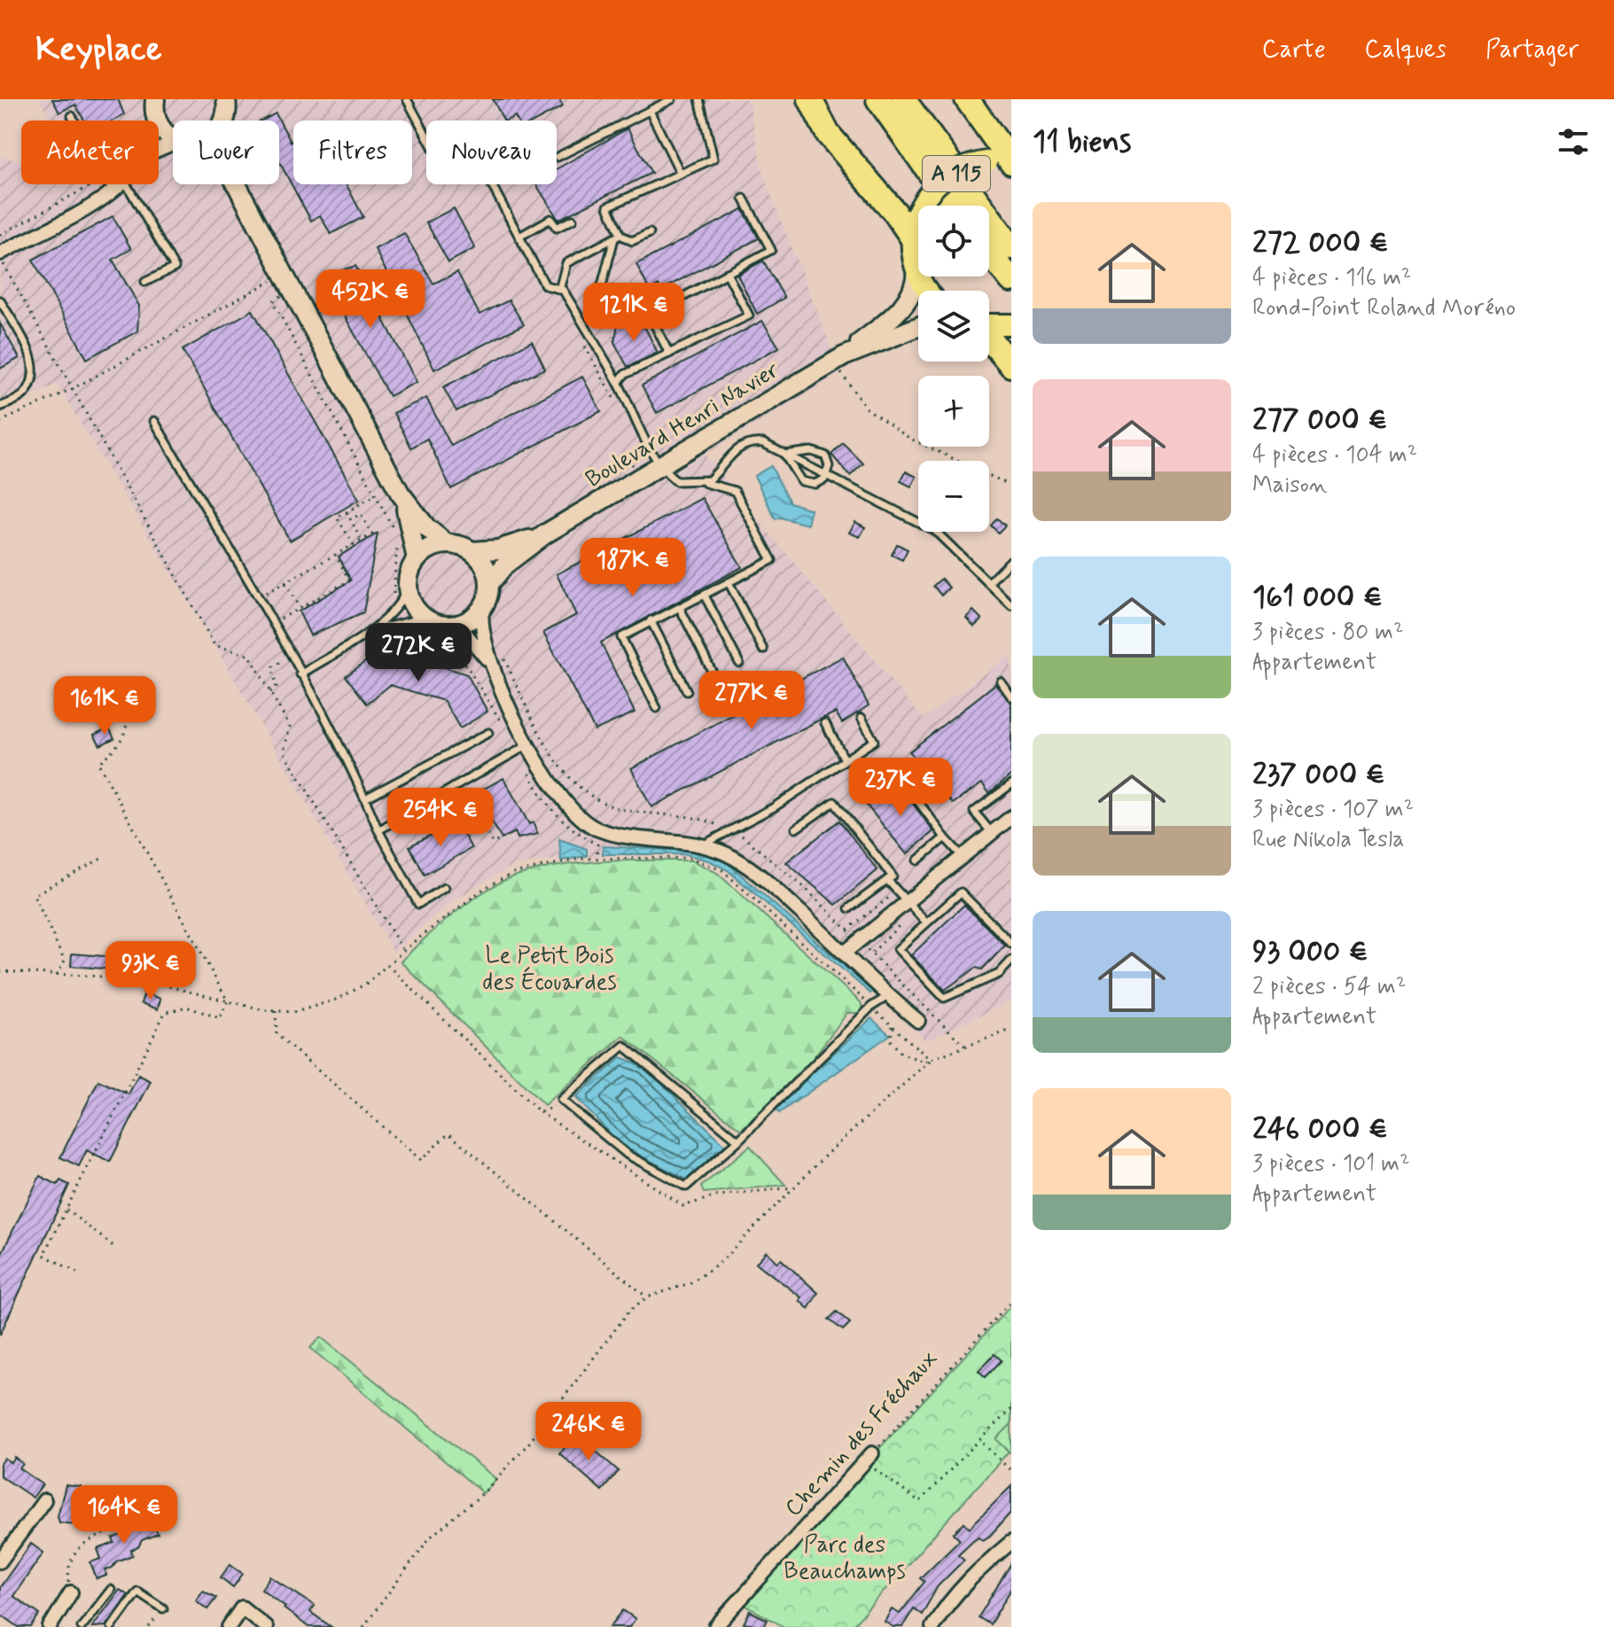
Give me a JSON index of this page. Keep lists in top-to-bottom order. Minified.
{"streets":{"highway":["A 115"],"main road":["Boulevard Henri Navier"],"street":["Chemin des Fréchaux"]},"parks":["Le Petit Bois des Écouardes","Parc des Beauchamps"],"page":{"header":"Keyplace","nav":["Carte","Calques","Partager"],"heading":"11 biens","chip":["Acheter","Louer","Filtres","Nouveau"],"list":[{"name":"272 000 €","note":"4 pièces · 116 m² · Rond-Point Roland Moréno"},{"name":"277 000 €","note":"4 pièces · 104 m² · Maison"},{"name":"161 000 €","note":"3 pièces · 80 m² · Appartement"},{"name":"237 000 €","note":"3 pièces · 107 m² · Rue Nikola Tesla"},{"name":"93 000 €","note":"2 pièces · 54 m² · Appartement"},{"name":"246 000 €","note":"3 pièces · 101 m² · Appartement"}],"map_buttons":["+","−"],"price":["452K €","121K €","187K €","272K €","277K €","161K €","237K €","254K €","93K €","246K €","164K €"]}}
